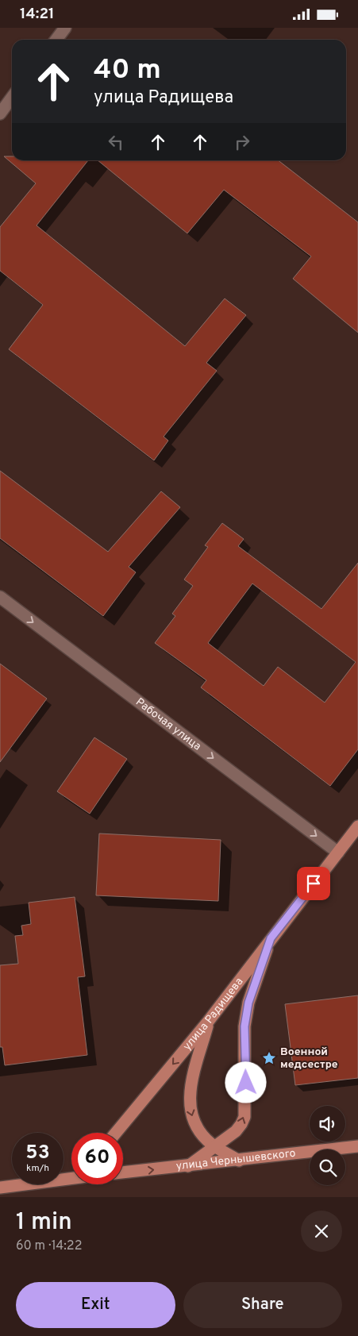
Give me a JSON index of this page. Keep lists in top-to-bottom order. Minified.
{"streets":{"main road":["улица Радищева","улица Чернышевского"],"street":["Рабочая улица"]},"crossings":[["Рабочая улица","улица Радищева"]],"one_way":["Рабочая улица","улица Радищева"],"places":{"place":["Военной медсестре"]},"page":{"status":"14:21","turn":["40 m","улица Радищева"],"speed":"53 km/h","limit":"60","heading":["1 min","60 m · 14:22"],"buttons":["Exit","Share"]}}
